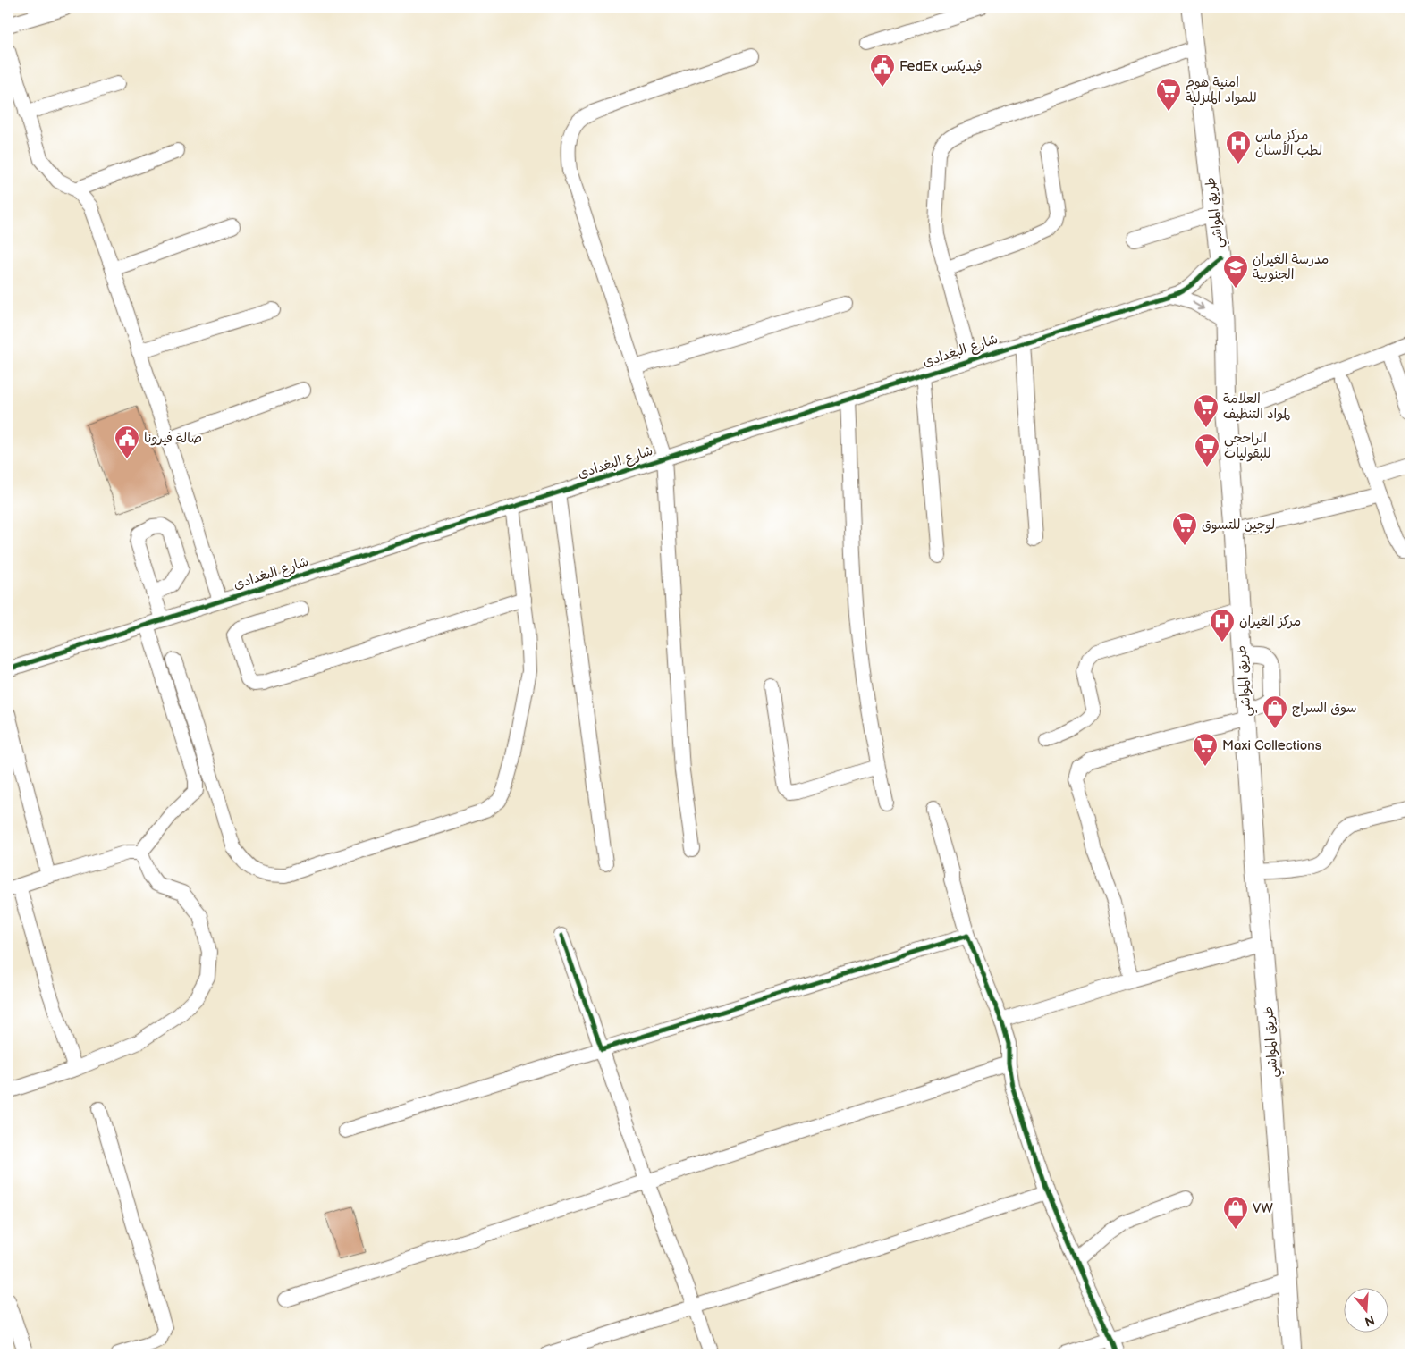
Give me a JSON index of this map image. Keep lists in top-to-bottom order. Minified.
{"streets":{"main road":["طريق المواشي"],"street":["شارع البغدادى"]},"crossings":[["طريق المواشي","شارع البغدادى"]],"places":{"public building":["FedEx فيديكس","صالة فيرونا"],"supermarket":["امنية هوم للمواد المنزلية","العلامة لمواد التنظيف","الراحجي للبقوليات","لوجين للتسوق","Maxi Collections"],"hospital":["مركز ماس لطب الأسنان","مركز الغيران"],"school or university":["مدرسة الغيران الجنوبية"],"shop":["سوق السراج","VW"]},"north":"bottom"}
